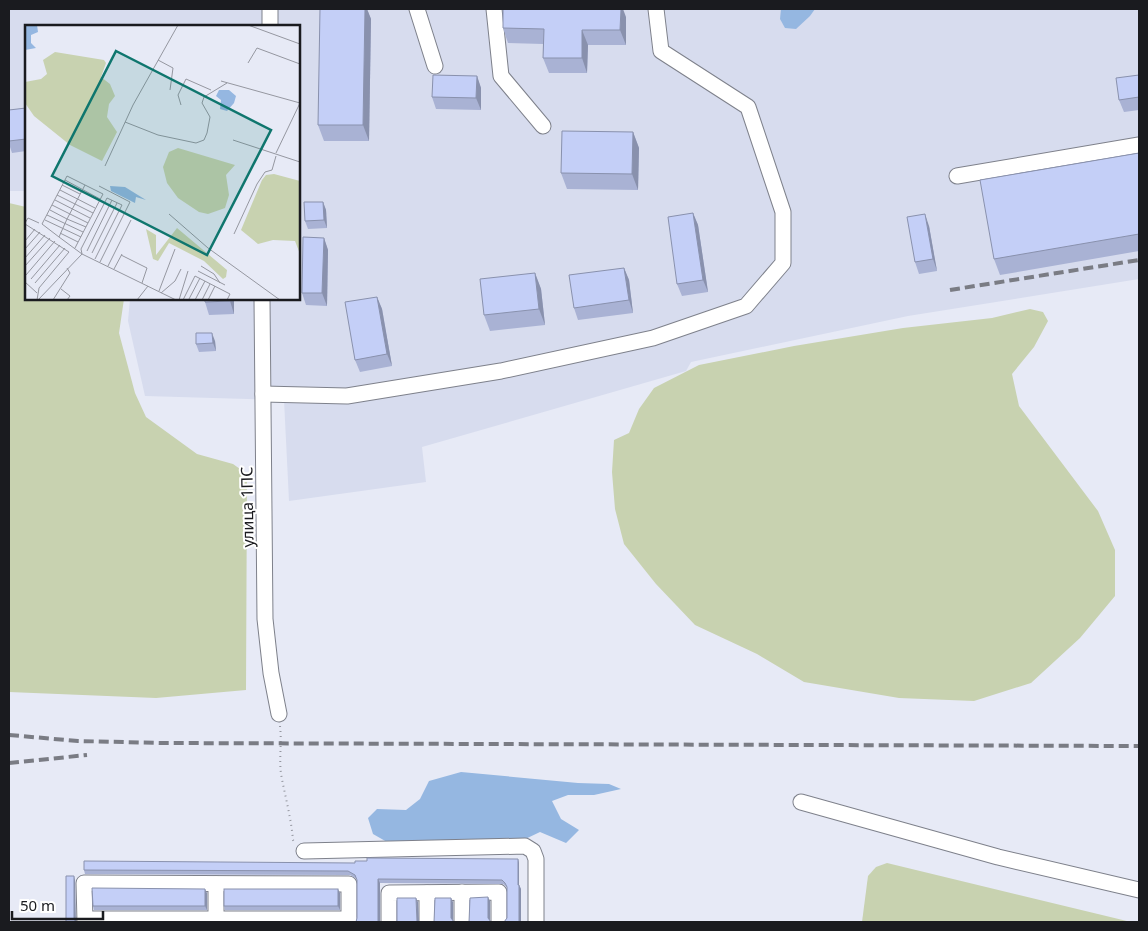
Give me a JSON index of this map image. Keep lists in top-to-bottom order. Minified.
{"streets":{"street":["улица 1ПС"]},"scale_bar":"50 m"}
